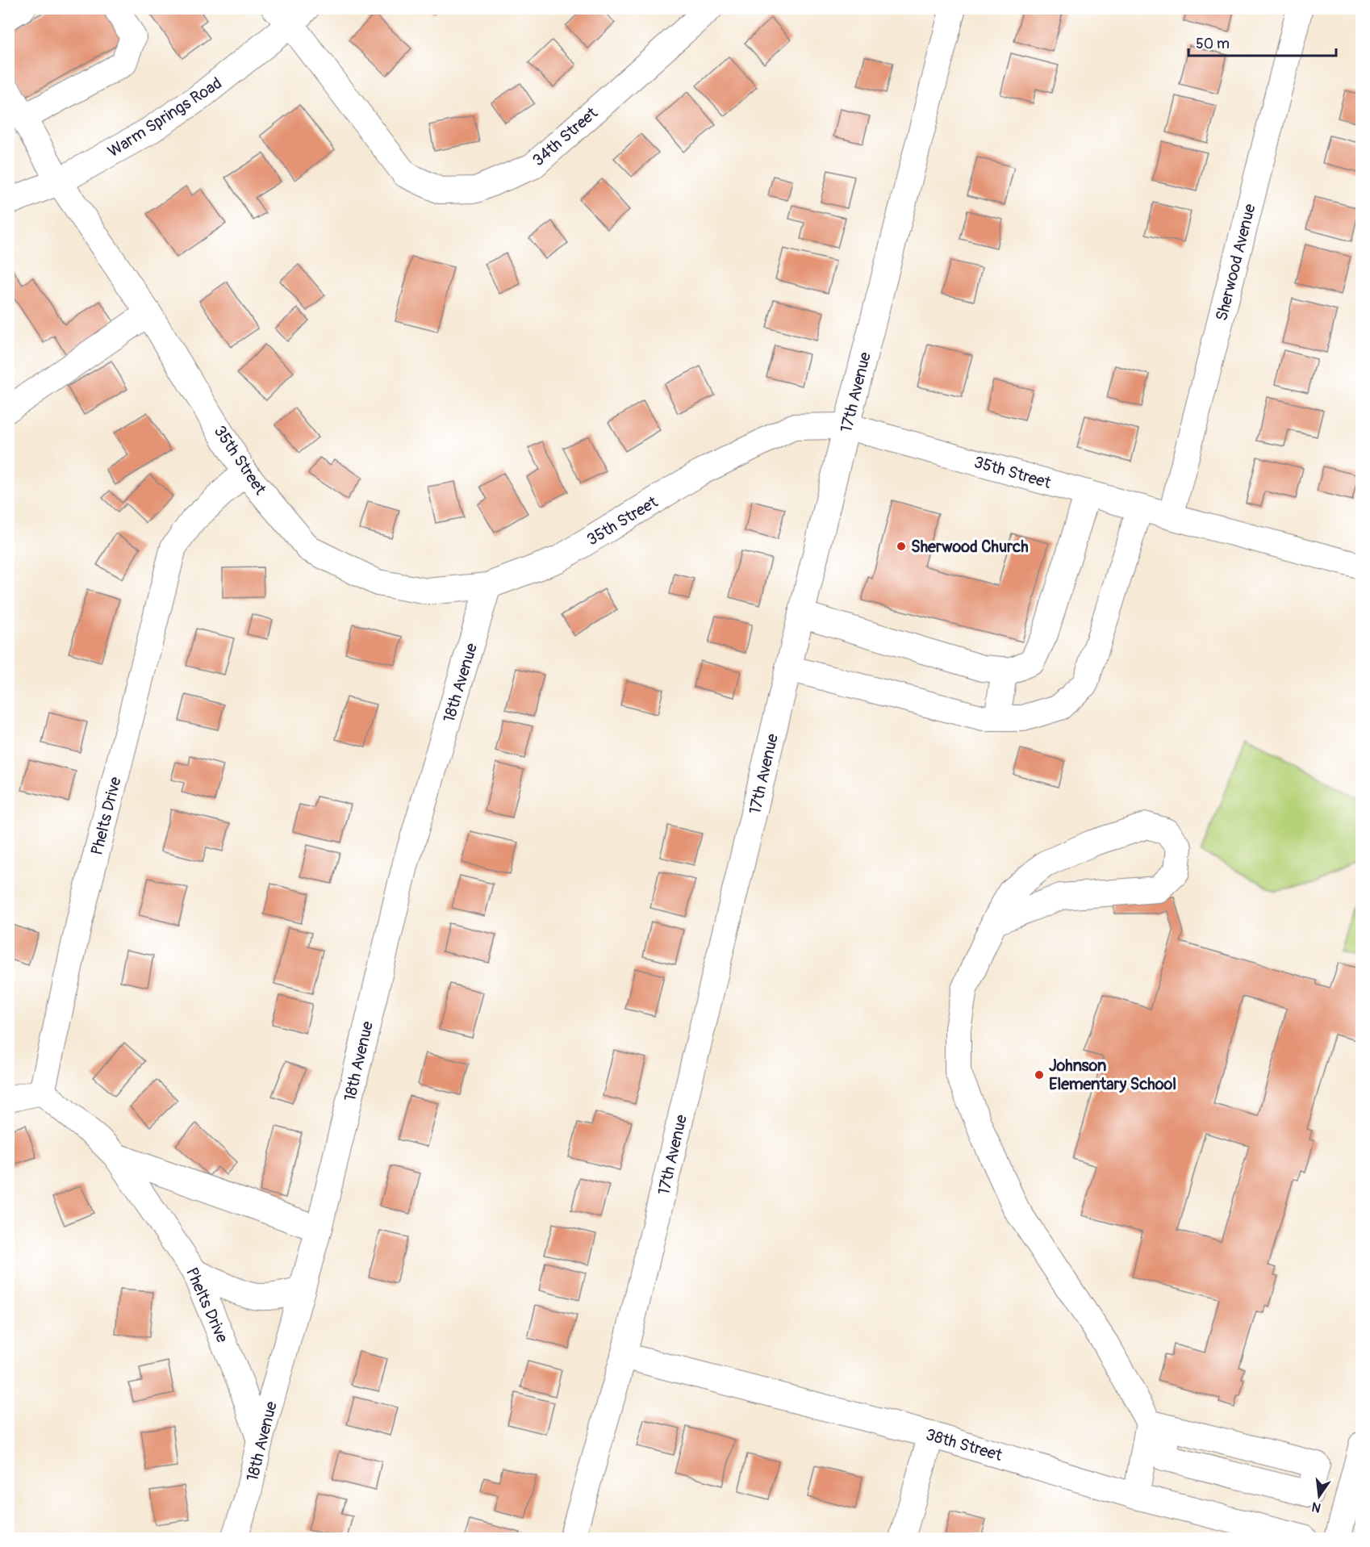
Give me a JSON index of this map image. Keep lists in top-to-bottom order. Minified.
{"streets":{"main road":["Warm Springs Road"],"street":["34th Street","Sherwood Avenue","17th Avenue","35th Street","18th Avenue","Phelts Drive","38th Street"]},"crossings":[["Warm Springs Road","34th Street"],["Warm Springs Road","35th Street"],["Sherwood Avenue","35th Street"],["17th Avenue","35th Street"],["17th Avenue","38th Street"],["35th Street","18th Avenue"],["35th Street","Phelts Drive"],["18th Avenue","Phelts Drive"]],"places":["Sherwood Church","Johnson Elementary School"],"scale_bar":"50 m","north":"bottom"}
